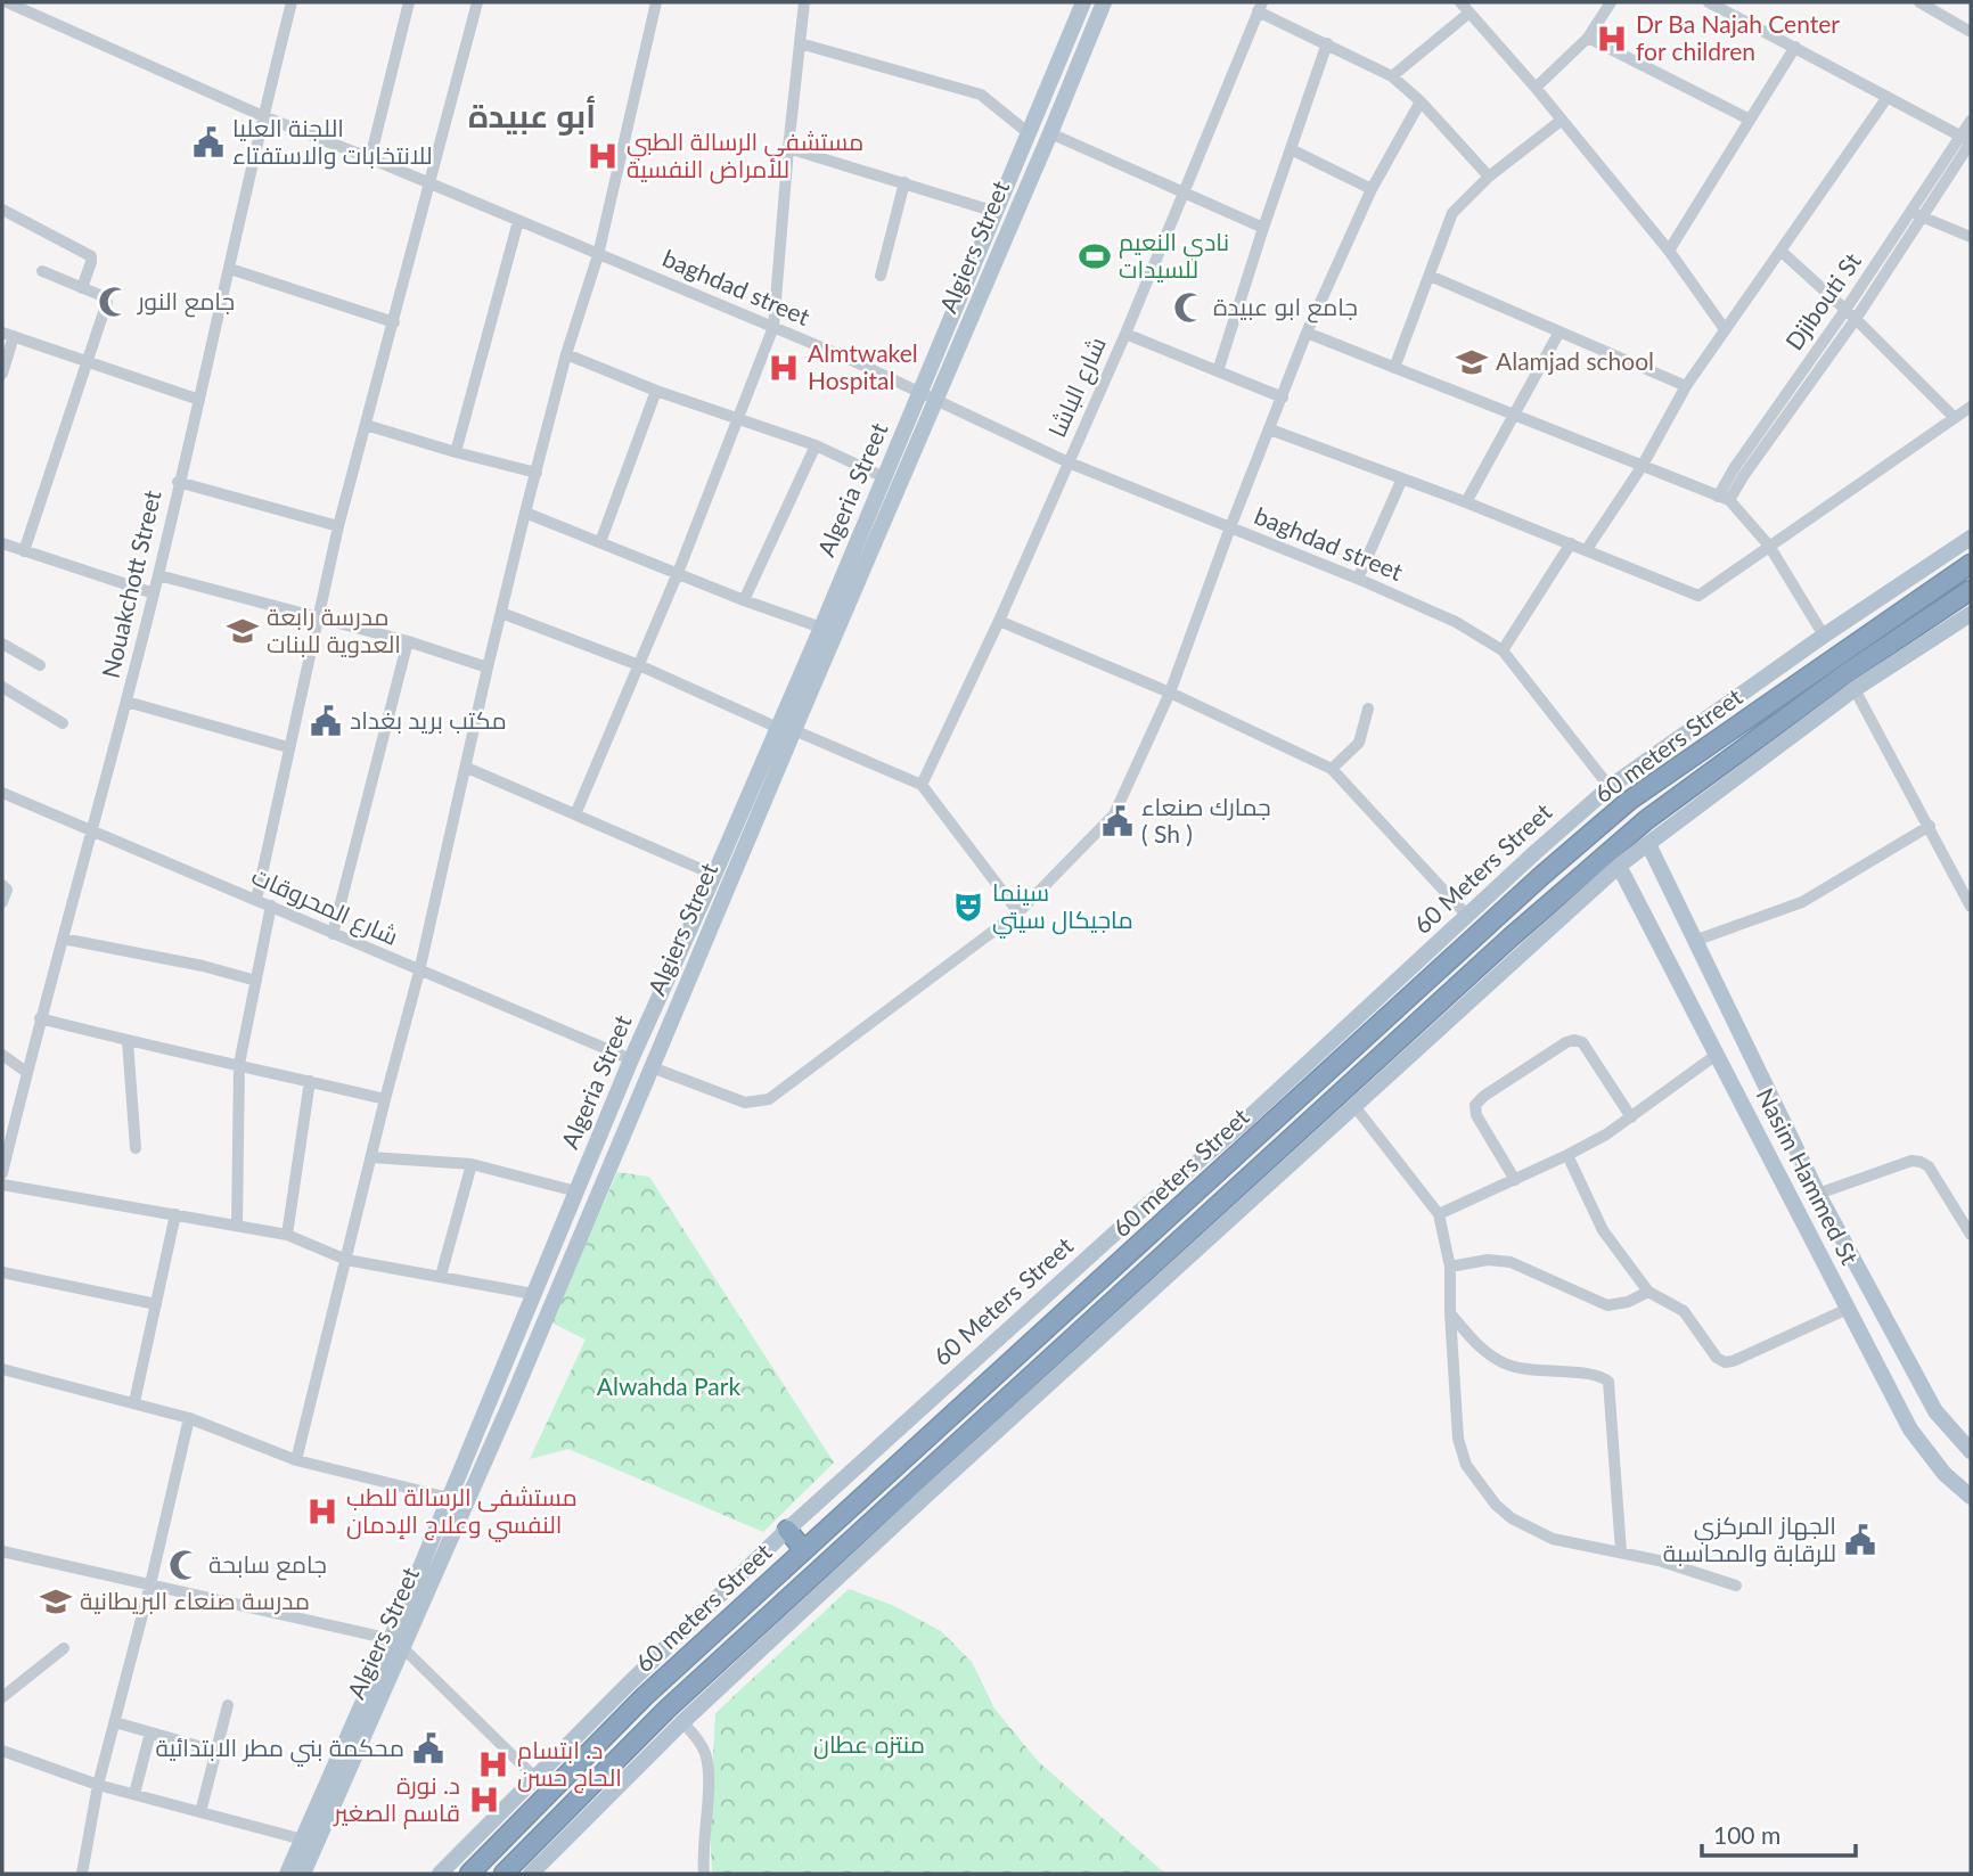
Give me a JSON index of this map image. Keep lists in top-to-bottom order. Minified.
{"streets":{"highway":["60 meters Street"],"main road":["Algiers Street","Algeria Street","60 Meters Street","Nasim Hammed St"],"street":["baghdad street","Djibouti St","شارع الباشا","Nouakchott Street","شارع المحروقات"]},"crossings":[["Algiers Street","baghdad street"],["Algiers Street","Algeria Street"],["baghdad street","شارع الباشا"],["baghdad street","Algeria Street"],["baghdad street","Nouakchott Street"],["baghdad street","60 Meters Street"],["Algeria Street","شارع المحروقات"],["Nouakchott Street","شارع المحروقات"],["60 meters Street","60 Meters Street"]],"districts":["أبو عبيدة"],"parks":["Alwahda Park","منتزه عطان"],"places":{"hospital":["Dr Ba Najah Center for children","مستشفى الرسالة الطبي للأمراض النفسية","Almtwakel Hospital","مستشفى الرسالة للطب النفسي وعلاج الإدمان","د. ابتسام الحاج حسن","د. نورة قاسم الصغير"],"public building":["اللجنة العليا للانتخابات والاستفتاء","مكتب بريد بغداد","جمارك صنعاء ( Sh )","الجهاز المركزي للرقابة والمحاسبة","محكمة بني مطر الابتدائية"],"sports":["نادي النعيم للسيدات"],"mosque":["جامع النور","جامع ابو عبيدة","جامع سابحة"],"school or university":["Alamjad school","مدرسة رابعة العدوية للبنات","مدرسة صنعاء البريطانية"],"theatre":["سينما ماجيكال سيتي"]},"scale_bar":"100 m"}
